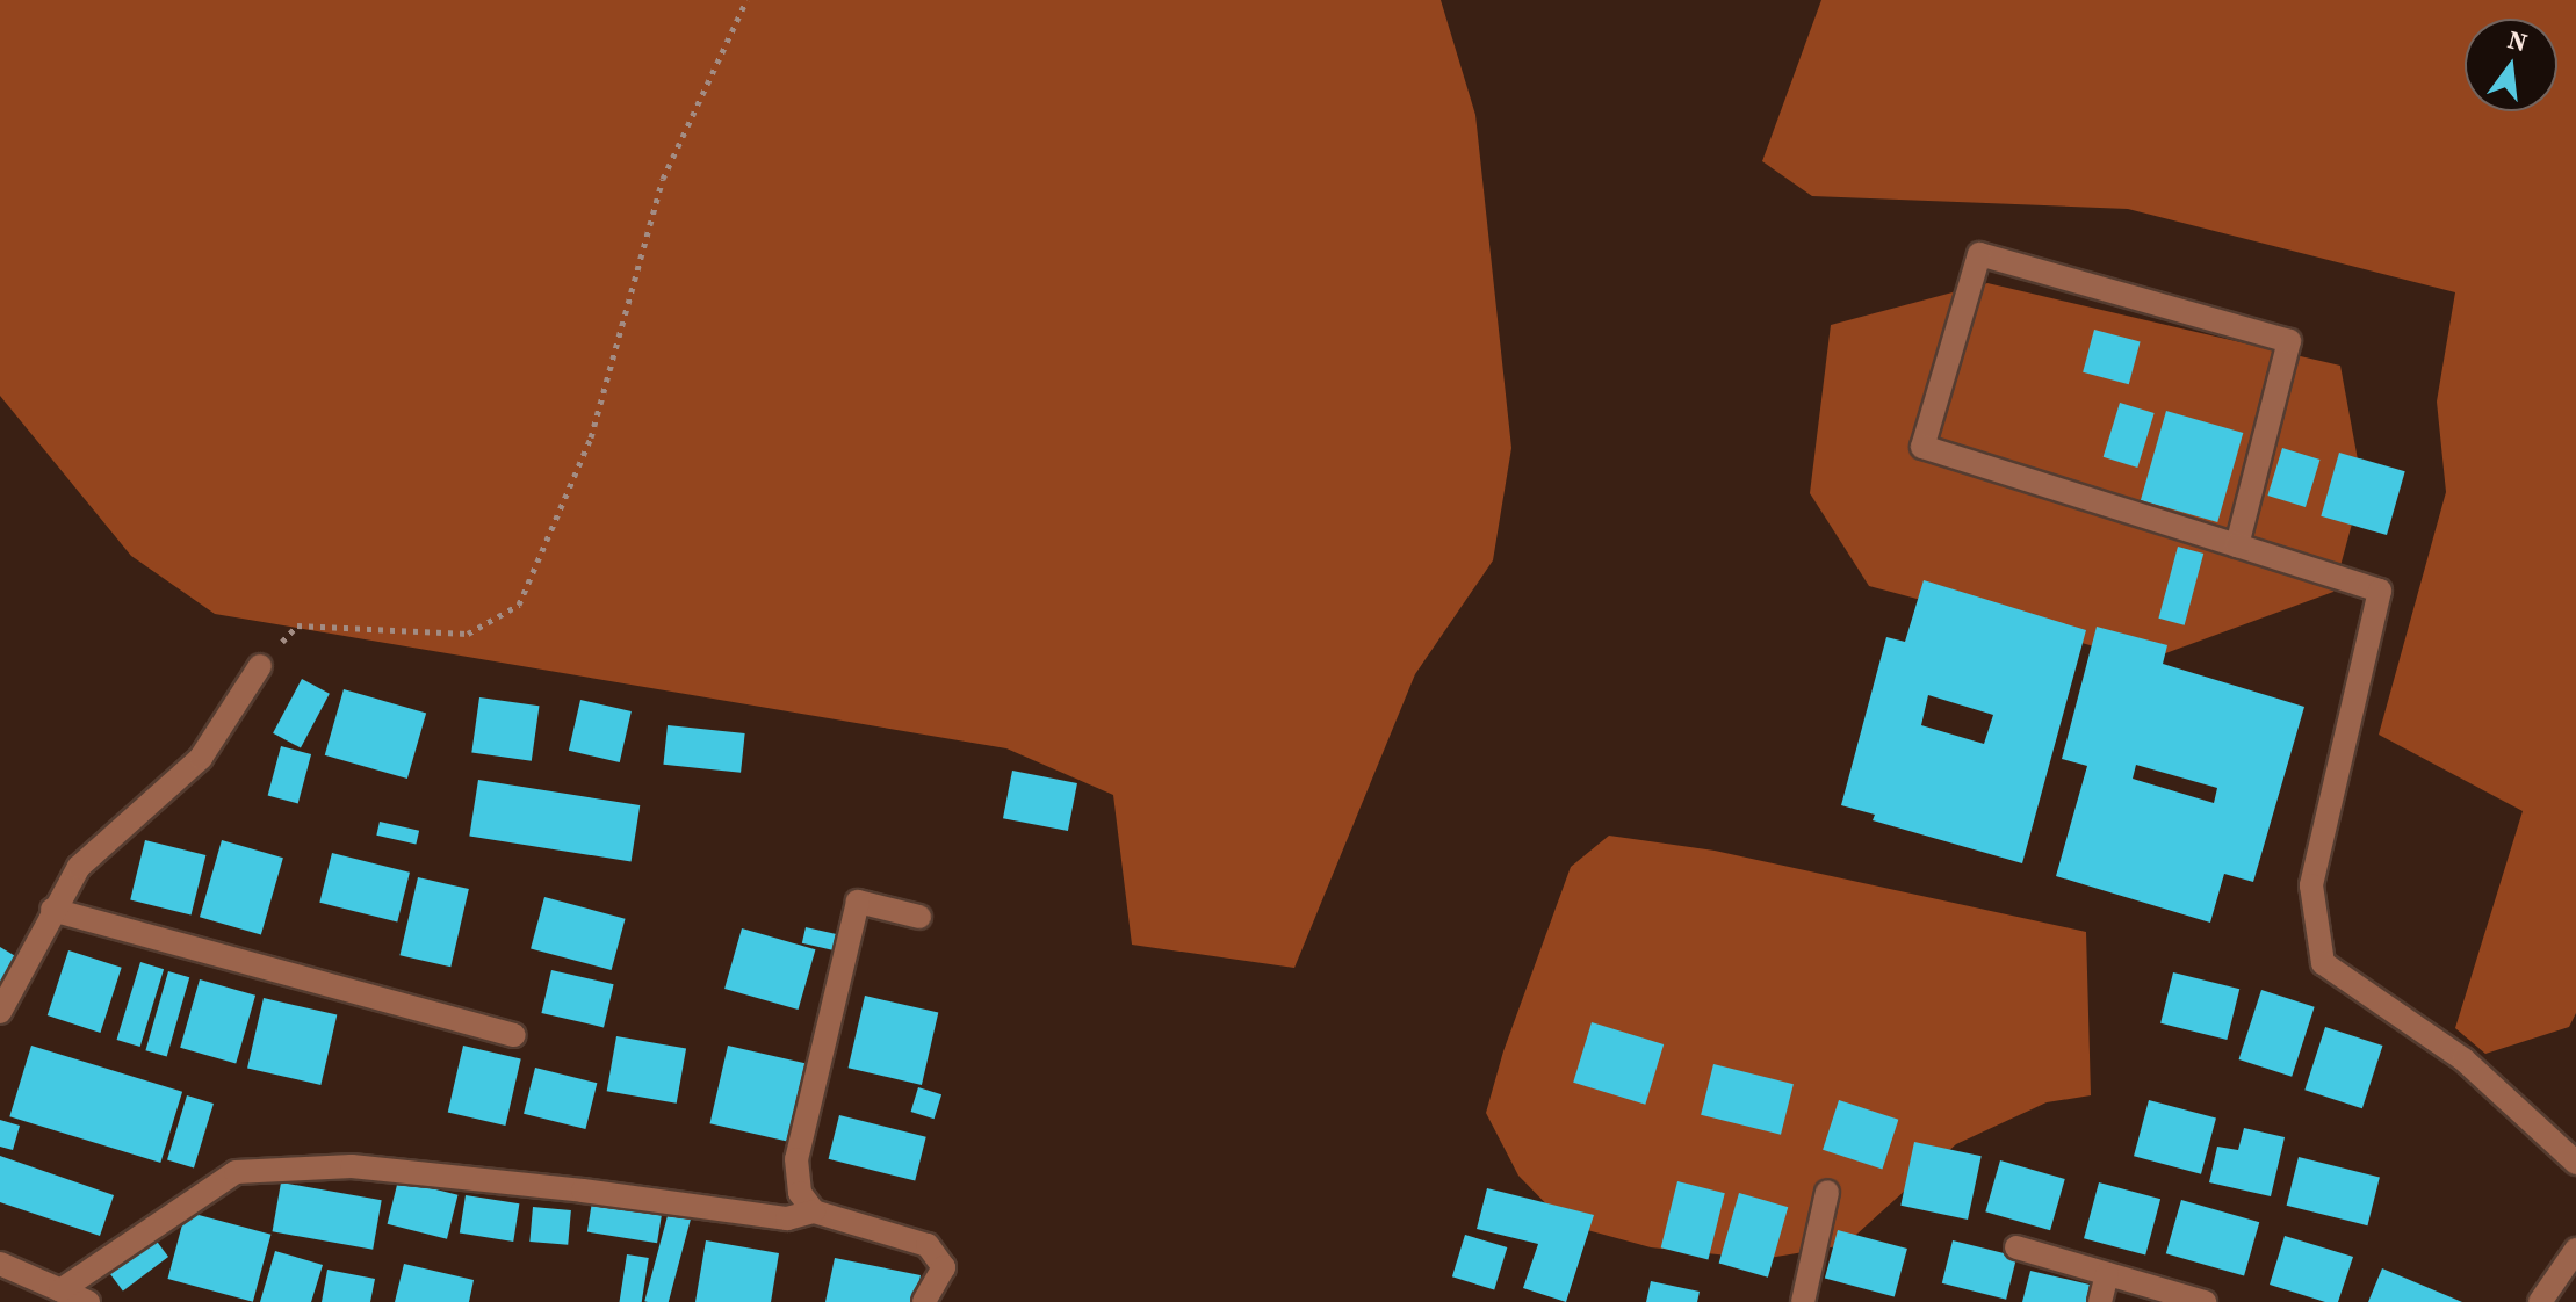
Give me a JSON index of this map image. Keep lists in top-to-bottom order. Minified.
{"north":"top"}
